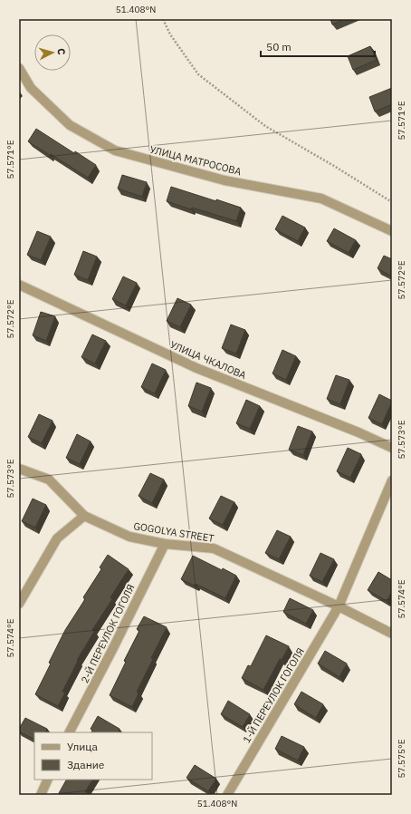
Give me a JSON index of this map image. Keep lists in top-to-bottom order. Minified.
{"streets":{"street":["УЛИЦА МАТРОСОВА","УЛИЦА ЧКАЛОВА","GOGOLYA STREET","2-Й ПЕРЕУЛОК ГОГОЛЯ","1-Й ПЕРЕУЛОК ГОГОЛЯ"]},"crossings":[["GOGOLYA STREET","2-Й ПЕРЕУЛОК ГОГОЛЯ"],["GOGOLYA STREET","1-Й ПЕРЕУЛОК ГОГОЛЯ"]],"legend":["Улица","Здание"],"scale_bar":"50 m","north":"right","coordinates":["51.408°N","57.571°E","57.572°E","57.573°E","57.574°E","57.575°E"]}
